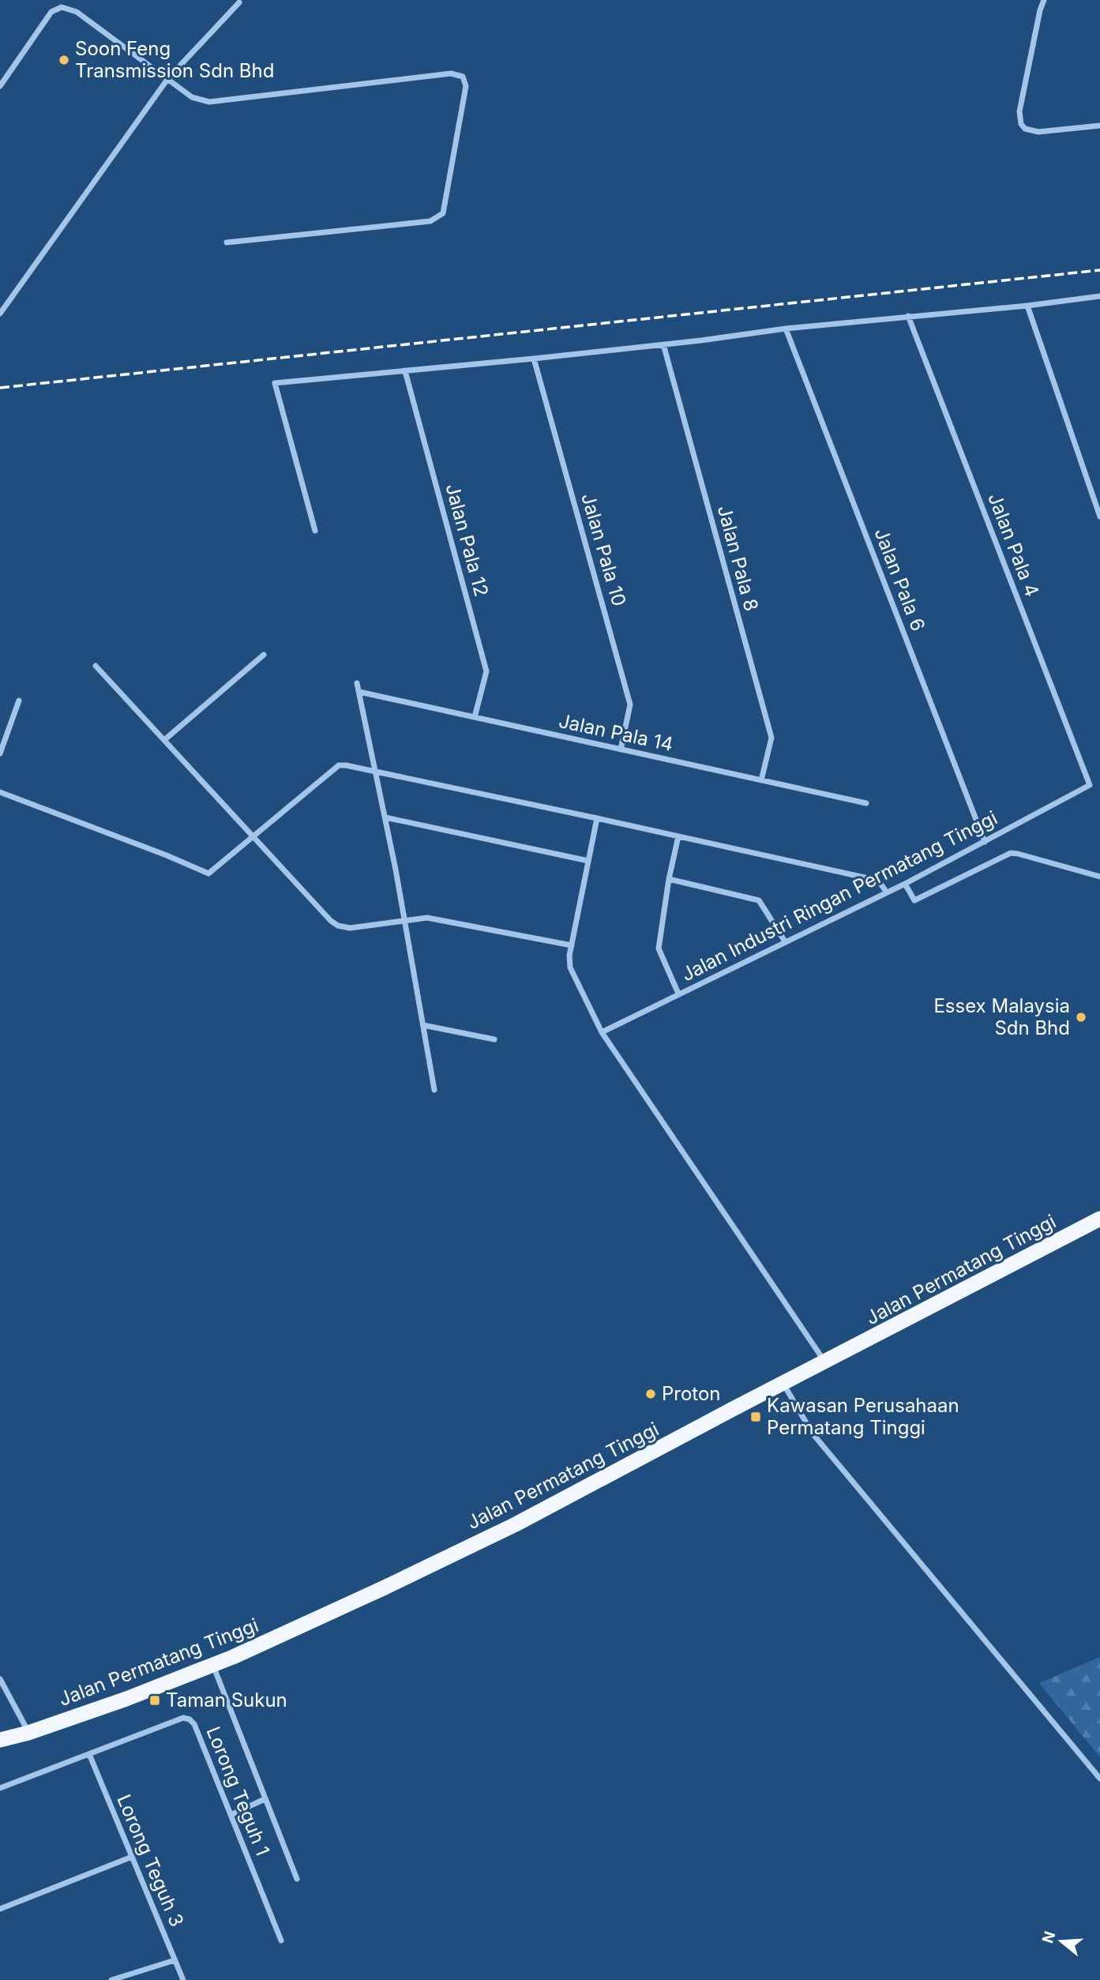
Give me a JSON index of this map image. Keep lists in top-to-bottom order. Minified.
{"streets":{"highway":["Jalan Permatang Tinggi"],"street":["Jalan Pala 12","Jalan Pala 4","Jalan Pala 10","Jalan Pala 8","Jalan Pala 6","Jalan Pala 14","Jalan Industri Ringan Permatang Tinggi","Lorong Teguh 1","Lorong Teguh 3"]},"crossings":[["Jalan Pala 12","Jalan Pala 14"],["Jalan Pala 4","Jalan Industri Ringan Permatang Tinggi"],["Jalan Pala 10","Jalan Pala 14"],["Jalan Pala 8","Jalan Pala 14"],["Jalan Pala 6","Jalan Industri Ringan Permatang Tinggi"],["Lorong Teguh 1","Lorong Teguh 3"]],"places":{"other":["Soon Feng Transmission Sdn Bhd","Essex Malaysia Sdn Bhd","Proton"],"transit":["Kawasan Perusahaan Permatang Tinggi","Taman Sukun"]},"north":"left"}
